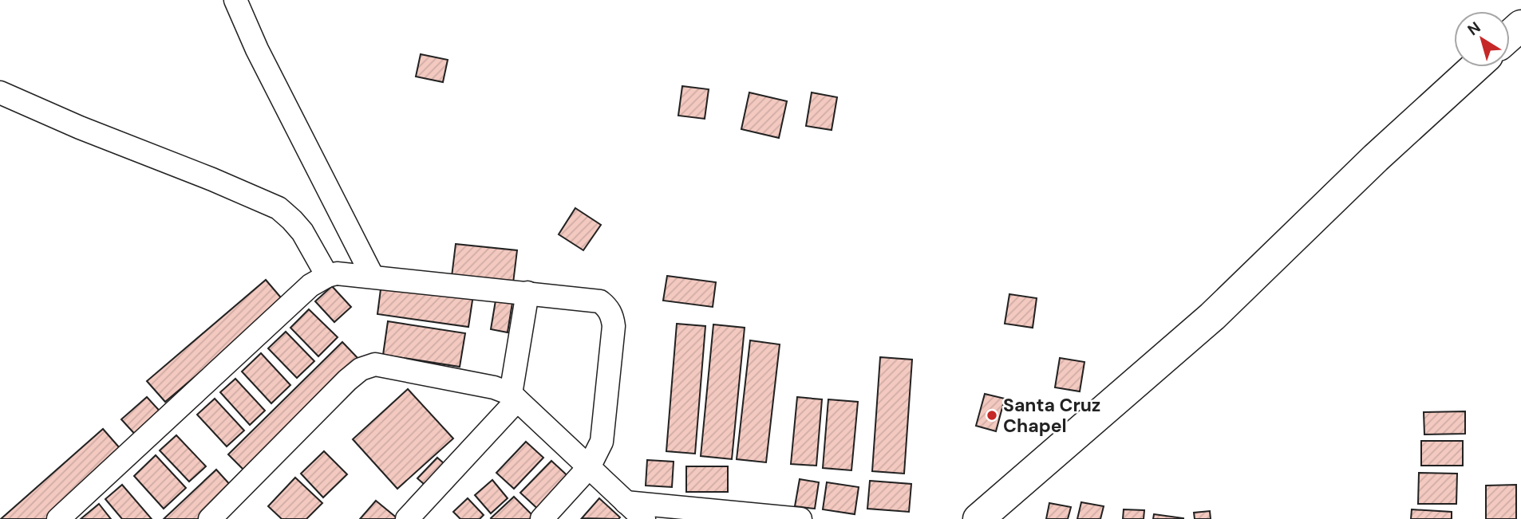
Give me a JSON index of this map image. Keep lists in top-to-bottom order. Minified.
{"places":["Santa Cruz Chapel"],"north":"top left"}
